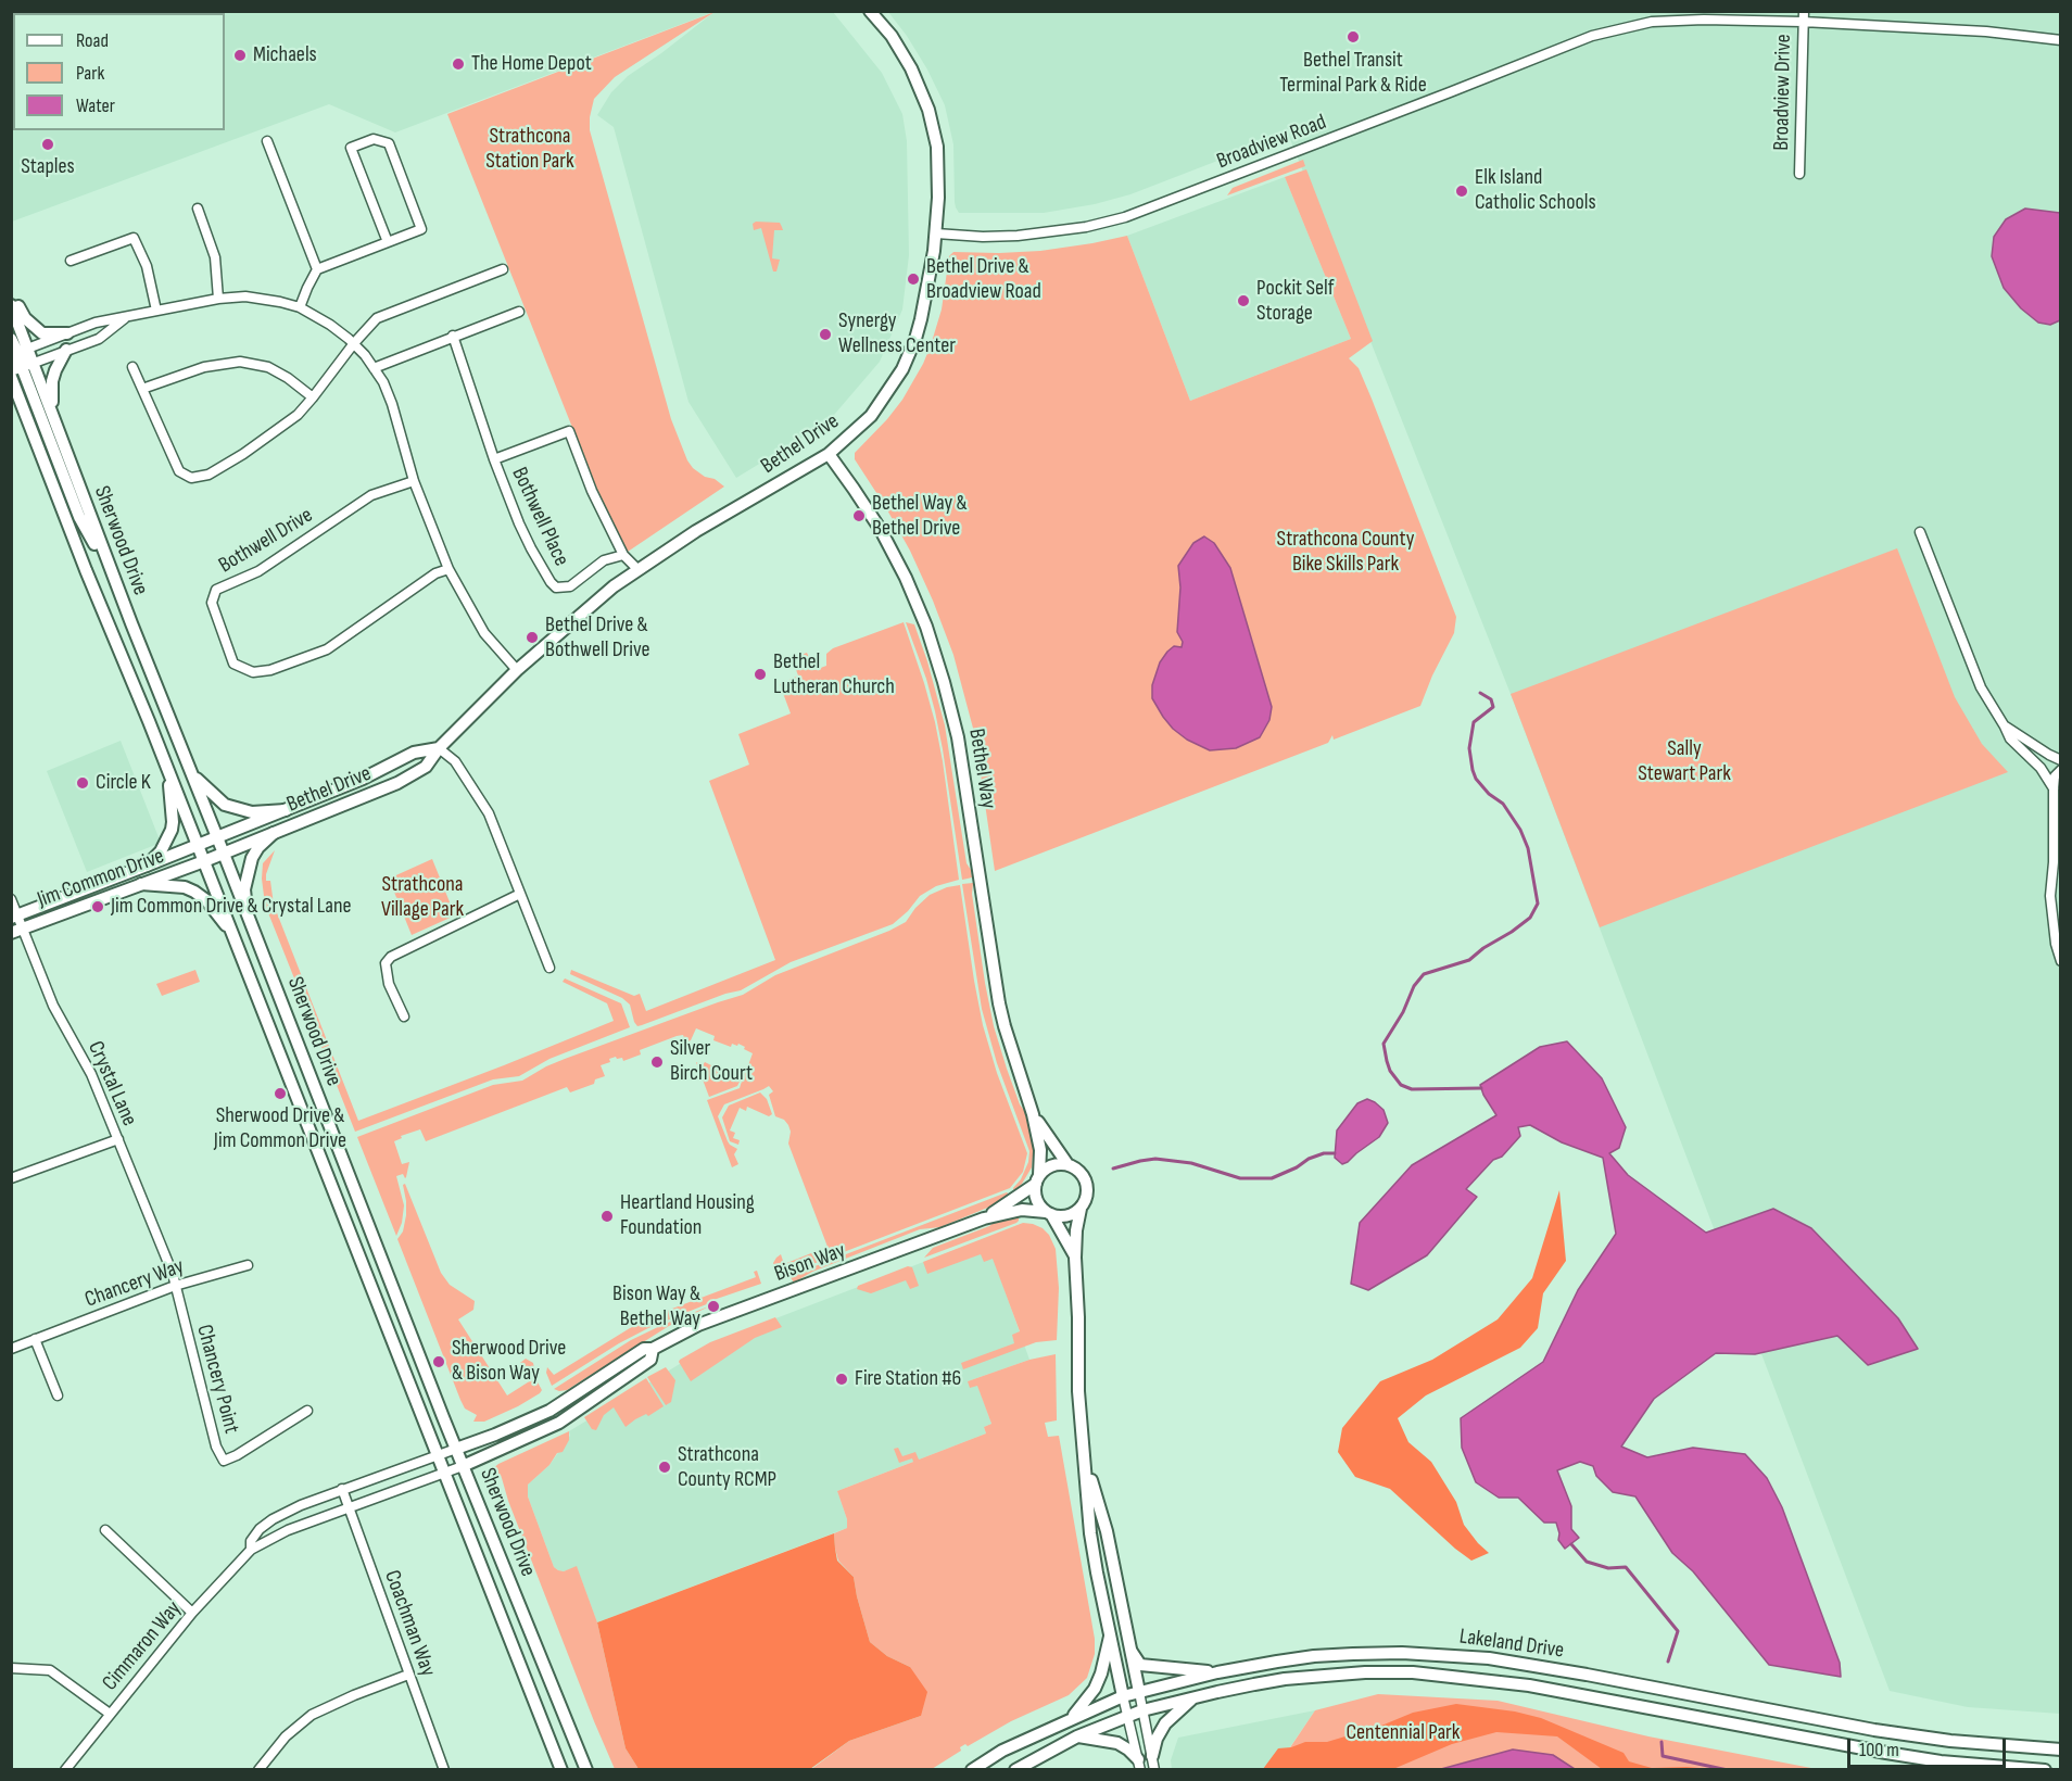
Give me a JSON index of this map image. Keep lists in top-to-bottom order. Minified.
{"streets":{"main road":["Bethel Drive","Sherwood Drive","Bethel Way","Jim Common Drive","Bison Way","Lakeland Drive"],"street":["Broadview Drive","Broadview Road","Bothwell Place","Bothwell Drive","Crystal Lane","Chancery Way","Chancery Point","Coachman Way","Cimmaron Way"]},"crossings":[["Broadview Drive","Broadview Road"],["Broadview Road","Bethel Drive"],["Bethel Drive","Bothwell Place"],["Bethel Drive","Sherwood Drive"],["Bethel Drive","Bethel Way"],["Bethel Drive","Jim Common Drive"],["Sherwood Drive","Jim Common Drive"],["Sherwood Drive","Bison Way"],["Sherwood Drive","Cimmaron Way"],["Bethel Way","Bison Way"],["Jim Common Drive","Crystal Lane"],["Crystal Lane","Chancery Way"],["Crystal Lane","Chancery Point"],["Bison Way","Cimmaron Way"],["Chancery Way","Chancery Point"],["Coachman Way","Cimmaron Way"]],"parks":["Strathcona Station Park","Strathcona County Bike Skills Park","Sally Stewart Park","Strathcona Village Park","Centennial Park"],"places":["Bethel Transit Terminal Park & Ride","Michaels","The Home Depot","Staples","Elk Island Catholic Schools","Bethel Drive & Broadview Road","Pockit Self Storage","Synergy Wellness Center","Bethel Way & Bethel Drive","Bethel Drive & Bothwell Drive","Bethel Lutheran Church","Circle K","Jim Common Drive & Crystal Lane","Silver Birch Court","Sherwood Drive & Jim Common Drive","Heartland Housing Foundation","Bison Way & Bethel Way","Sherwood Drive & Bison Way","Fire Station #6","Strathcona County RCMP"],"legend":["Road","Park","Water"],"scale_bar":"100 m"}
